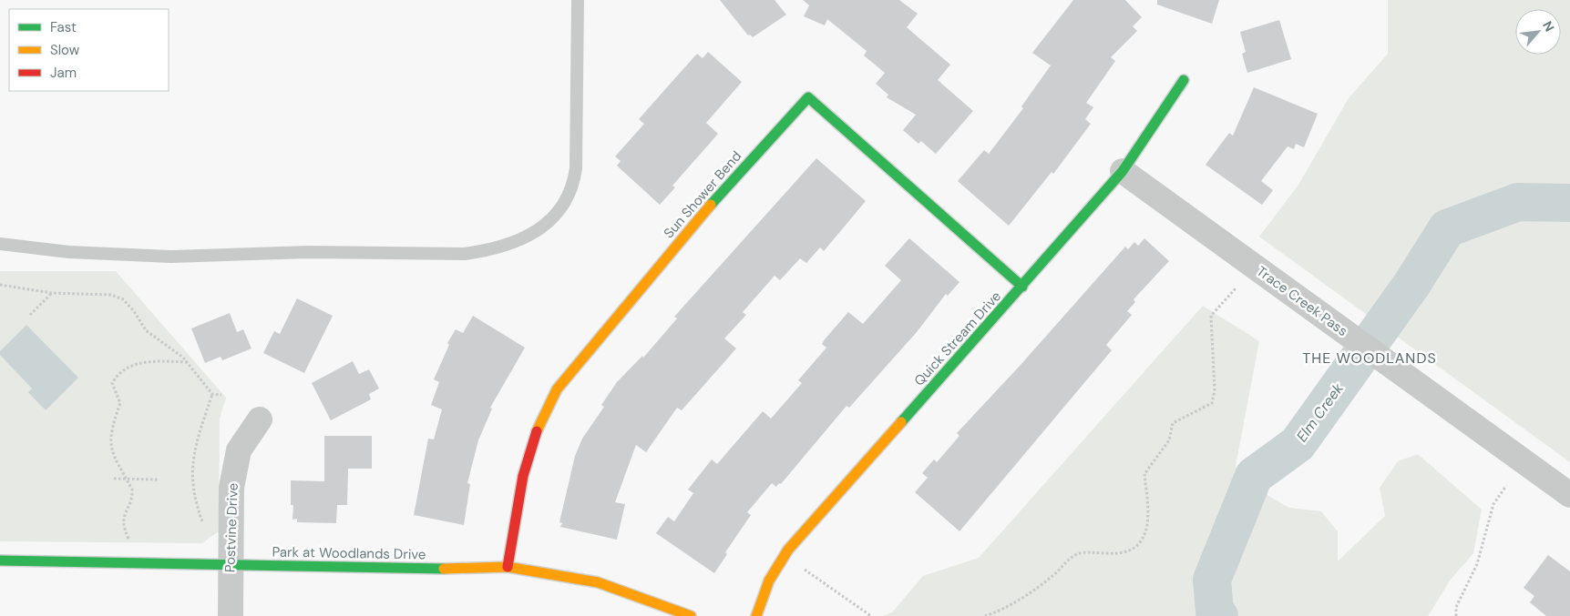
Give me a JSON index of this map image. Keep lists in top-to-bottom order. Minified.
{"streets":{"street":["Sun Shower Bend","Trace Creek Pass","Quick Stream Drive","Postvine Drive","Park at Woodlands Drive"]},"crossings":[["Sun Shower Bend","Quick Stream Drive"],["Sun Shower Bend","Park at Woodlands Drive"],["Trace Creek Pass","Quick Stream Drive"],["Postvine Drive","Park at Woodlands Drive"]],"districts":["THE WOODLANDS"],"water":["Elm Creek"],"legend":["Fast","Slow","Jam"],"north":"top right"}
